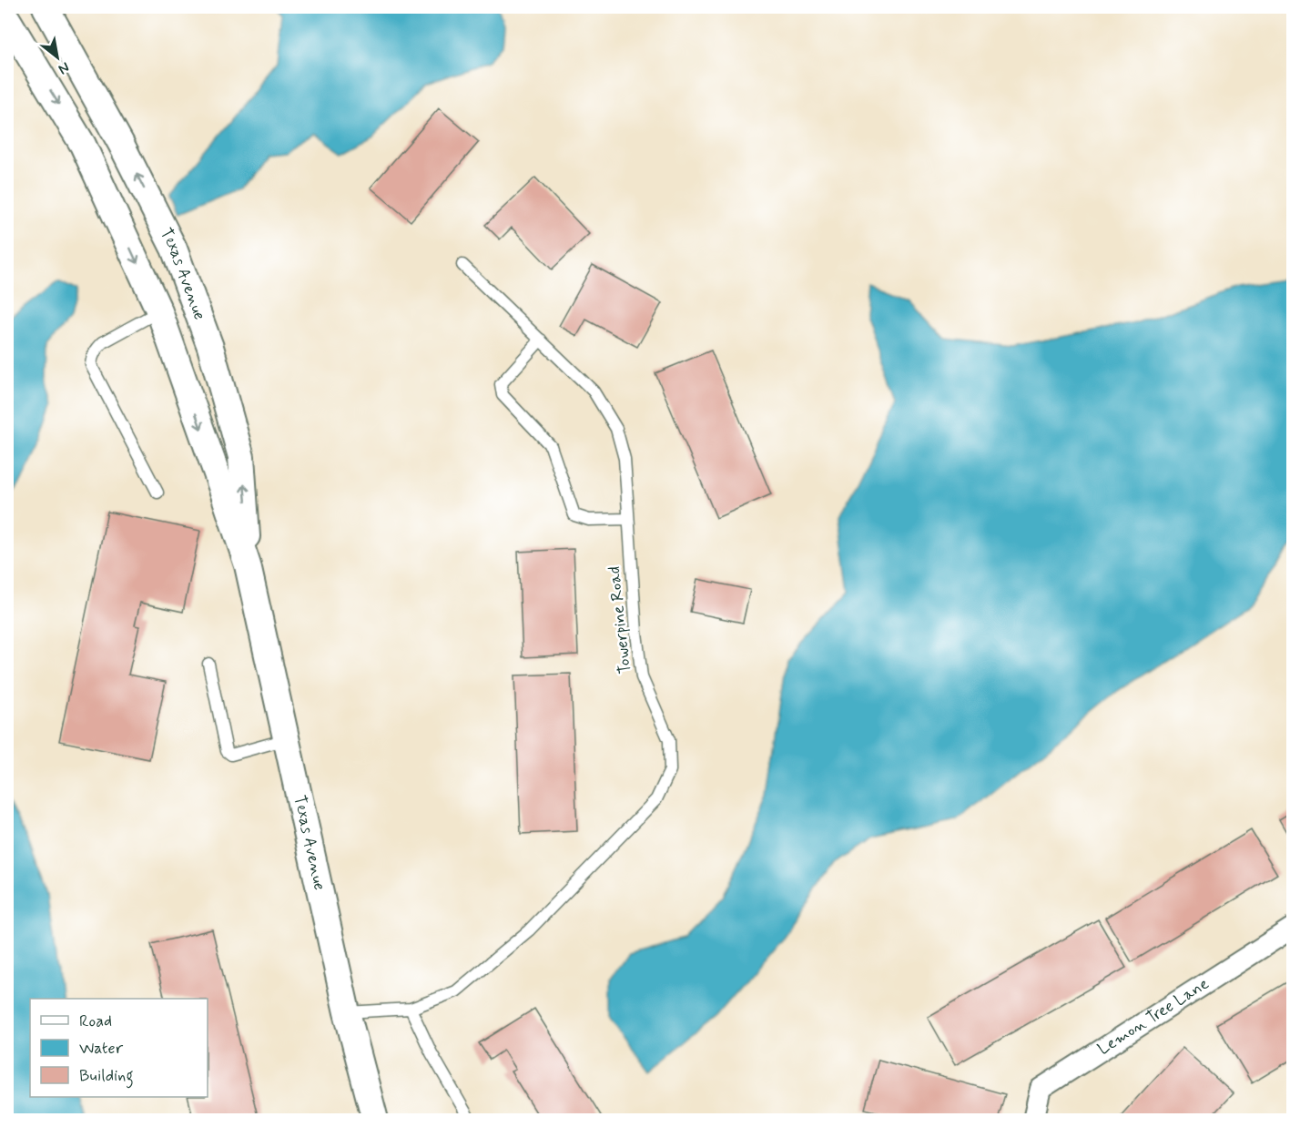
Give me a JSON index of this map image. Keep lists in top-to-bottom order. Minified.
{"streets":{"street":["Texas Avenue","Lemon Tree Lane"],"lane":["Towerpine Road"]},"crossings":[["Texas Avenue","Towerpine Road"]],"legend":["Road","Water","Building"],"north":"bottom right"}
